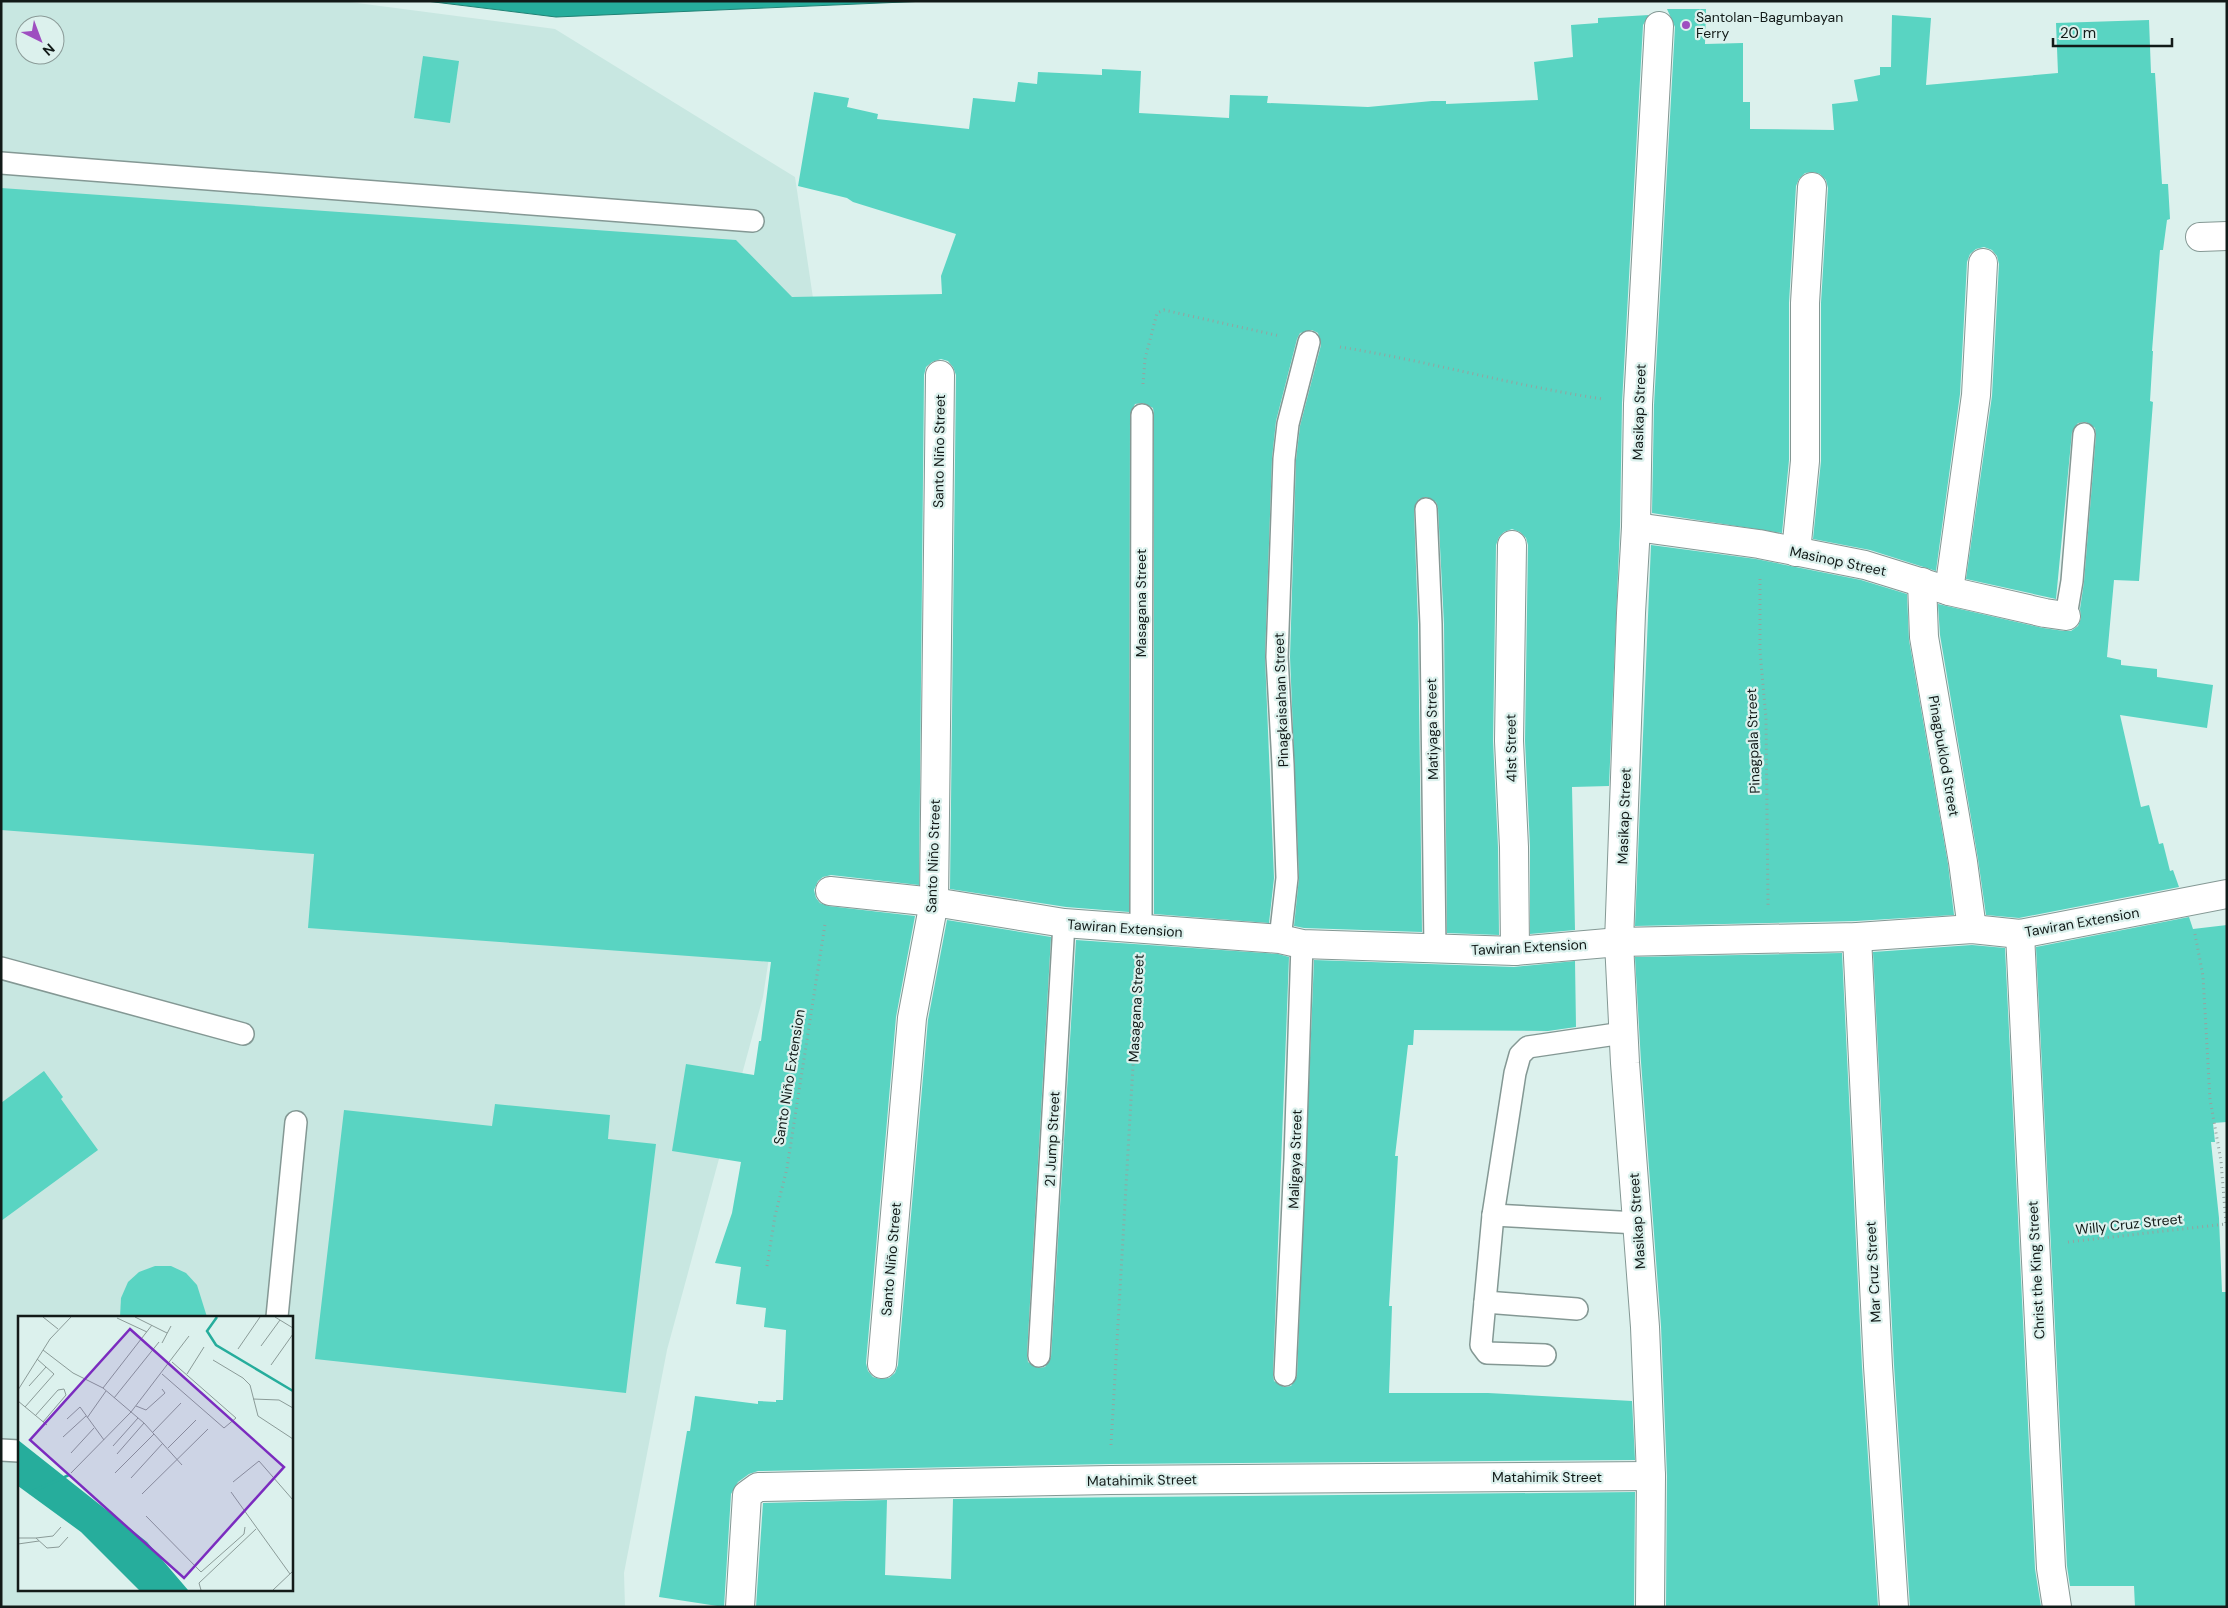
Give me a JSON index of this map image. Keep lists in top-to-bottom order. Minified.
{"streets":{"street":["Masikap Street","Santo Niño Street","Masinop Street","41st Street","Pinagbuklod Street","Tawiran Extension","Christ the King Street","Mar Cruz Street","Matahimik Street"],"lane":["Masagana Street","Pinagkaisahan Street","Matiyaga Street","21 Jump Street","Maligaya Street"],"path":["Pinagpala Street","Santo Niño Extension","Willy Cruz Street"]},"crossings":[["Masikap Street","Masinop Street"],["Masikap Street","Tawiran Extension"],["Masikap Street","Matahimik Street"],["Santo Niño Street","Tawiran Extension"],["Masinop Street","Pinagpala Street"],["Masinop Street","Pinagbuklod Street"],["Masagana Street","Tawiran Extension"],["Masagana Street","Matahimik Street"],["Pinagkaisahan Street","Tawiran Extension"],["Pinagkaisahan Street","Maligaya Street"],["Matiyaga Street","Tawiran Extension"],["Pinagpala Street","Tawiran Extension"],["41st Street","Tawiran Extension"],["Pinagbuklod Street","Tawiran Extension"],["Tawiran Extension","Santo Niño Extension"],["Tawiran Extension","21 Jump Street"],["Tawiran Extension","Maligaya Street"],["Tawiran Extension","Christ the King Street"],["Tawiran Extension","Mar Cruz Street"],["Willy Cruz Street","Christ the King Street"]],"places":["Santolan-Bagumbayan Ferry"],"scale_bar":"20 m","north":"bottom right"}
